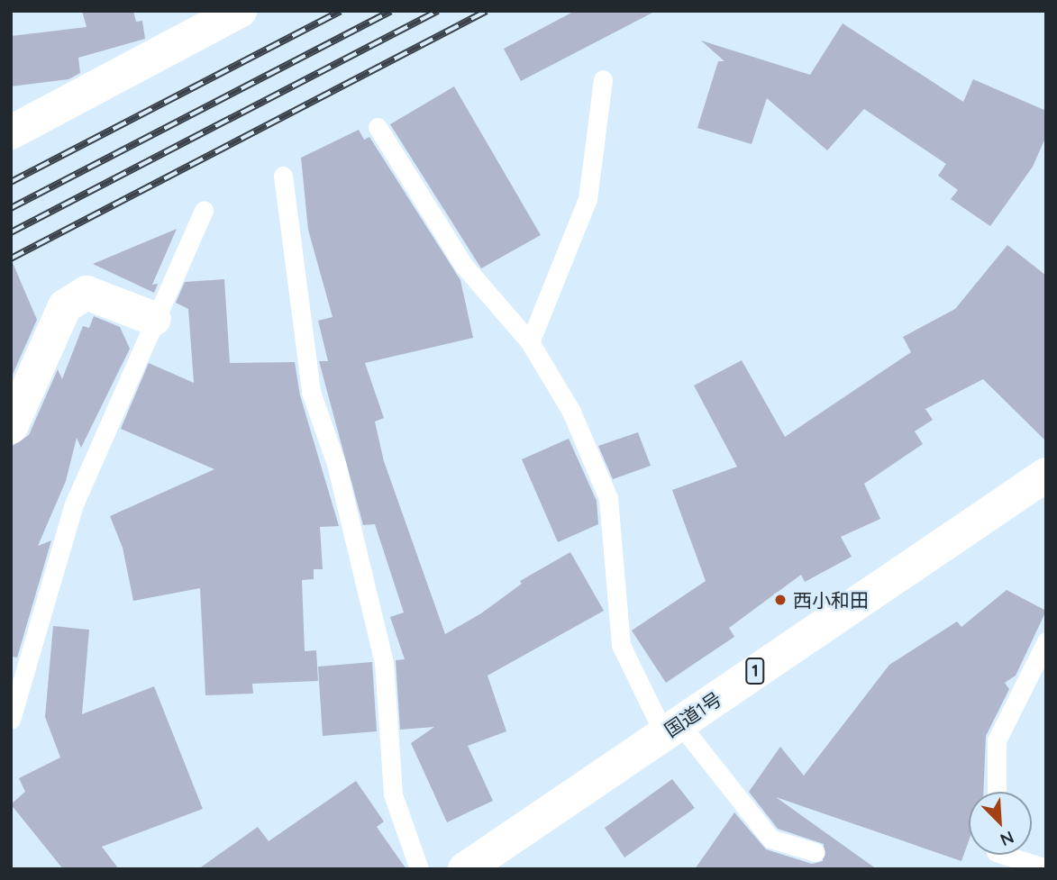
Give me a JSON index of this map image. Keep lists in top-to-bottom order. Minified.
{"streets":{"main road":["1","国道1号"]},"places":["西小和田"],"north":"bottom right"}
